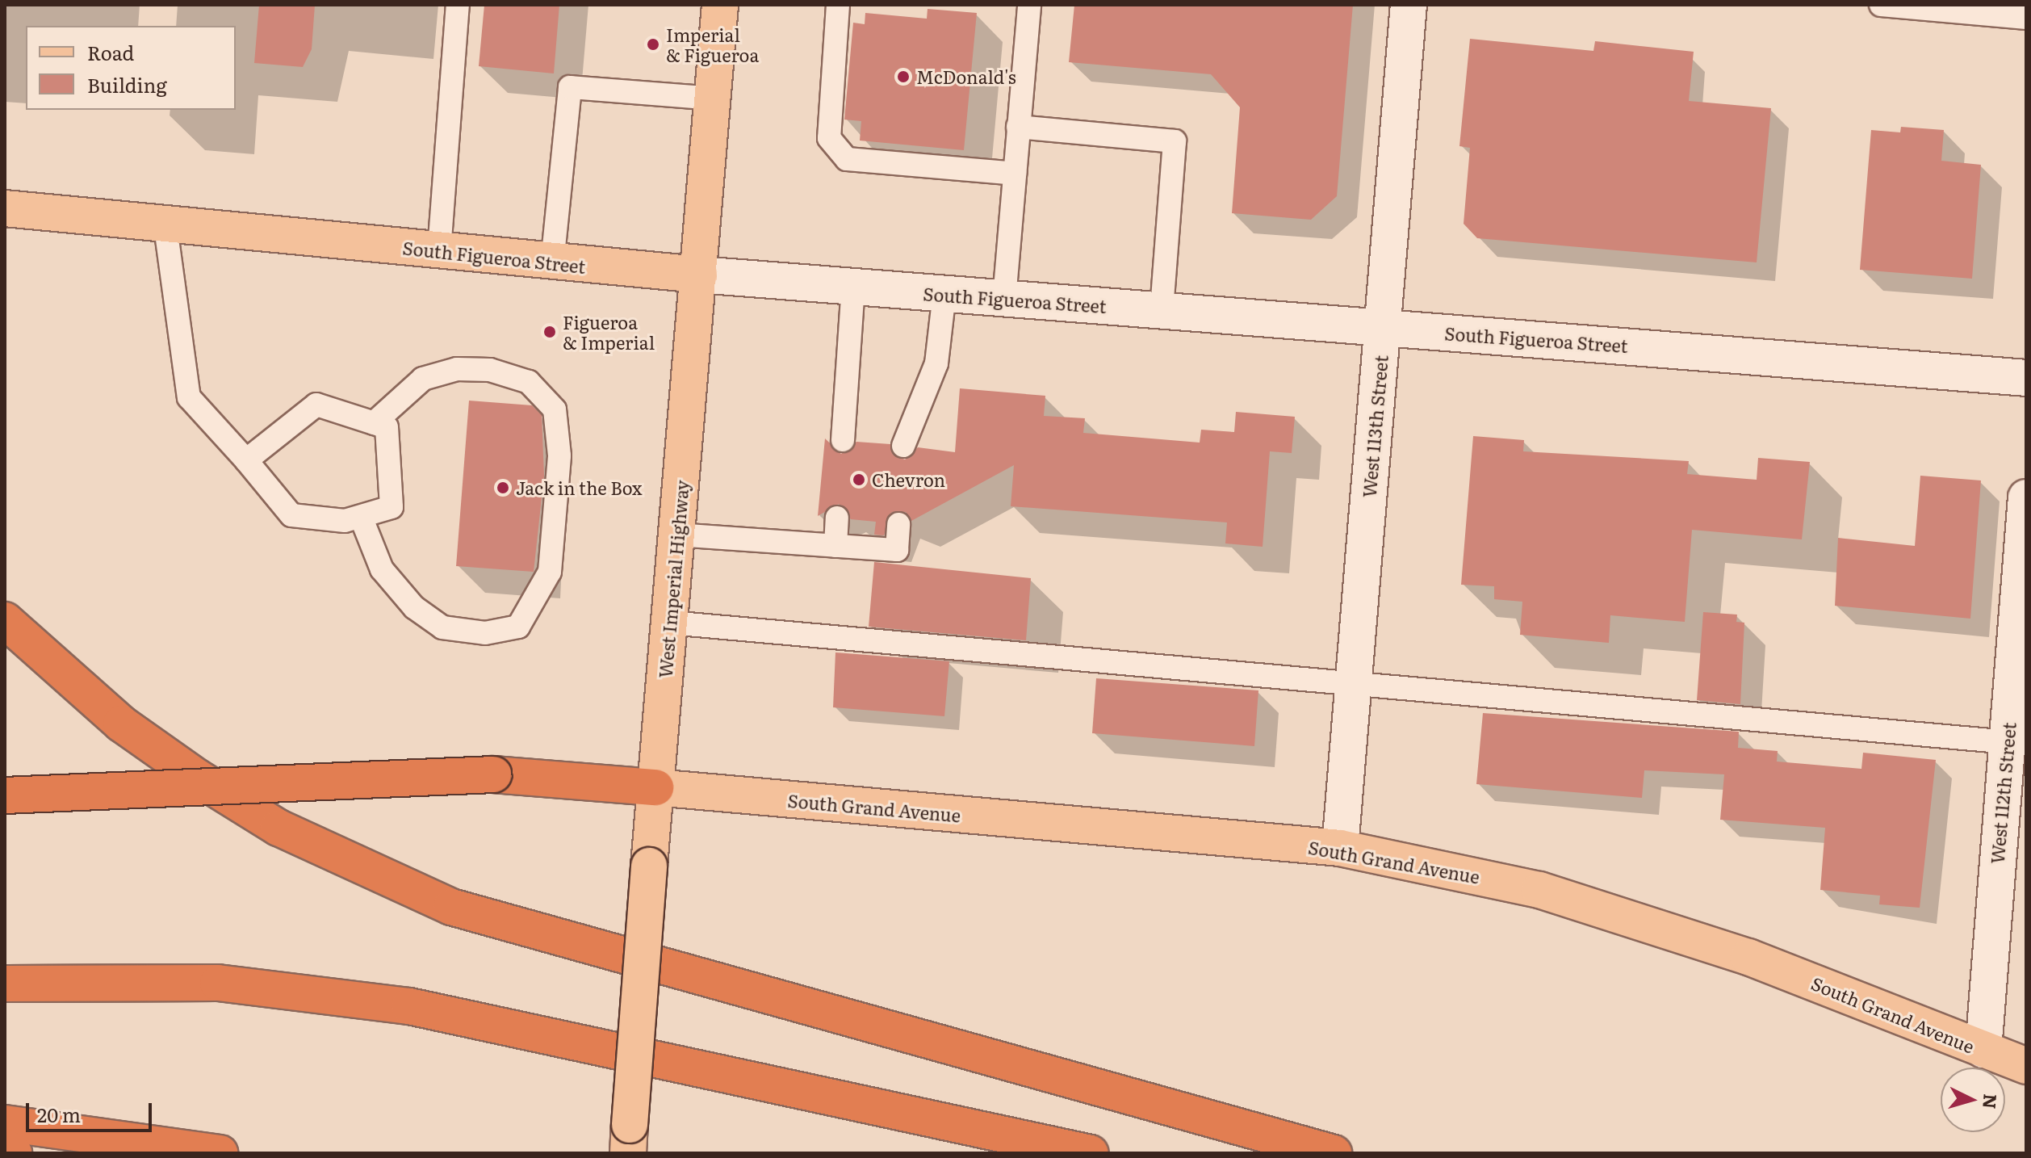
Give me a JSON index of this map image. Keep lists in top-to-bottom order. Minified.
{"streets":{"main road":["South Figueroa Street","West Imperial Highway","South Grand Avenue"],"street":["West 113th Street","West 112th Street"]},"crossings":[["South Figueroa Street","West 113th Street"],["South Figueroa Street","West Imperial Highway"],["West 113th Street","South Grand Avenue"],["West Imperial Highway","South Grand Avenue"],["West 112th Street","South Grand Avenue"]],"places":["Imperial & Figueroa","McDonald's","Figueroa & Imperial","Chevron","Jack in the Box"],"legend":["Road","Building"],"scale_bar":"20 m","north":"right"}
